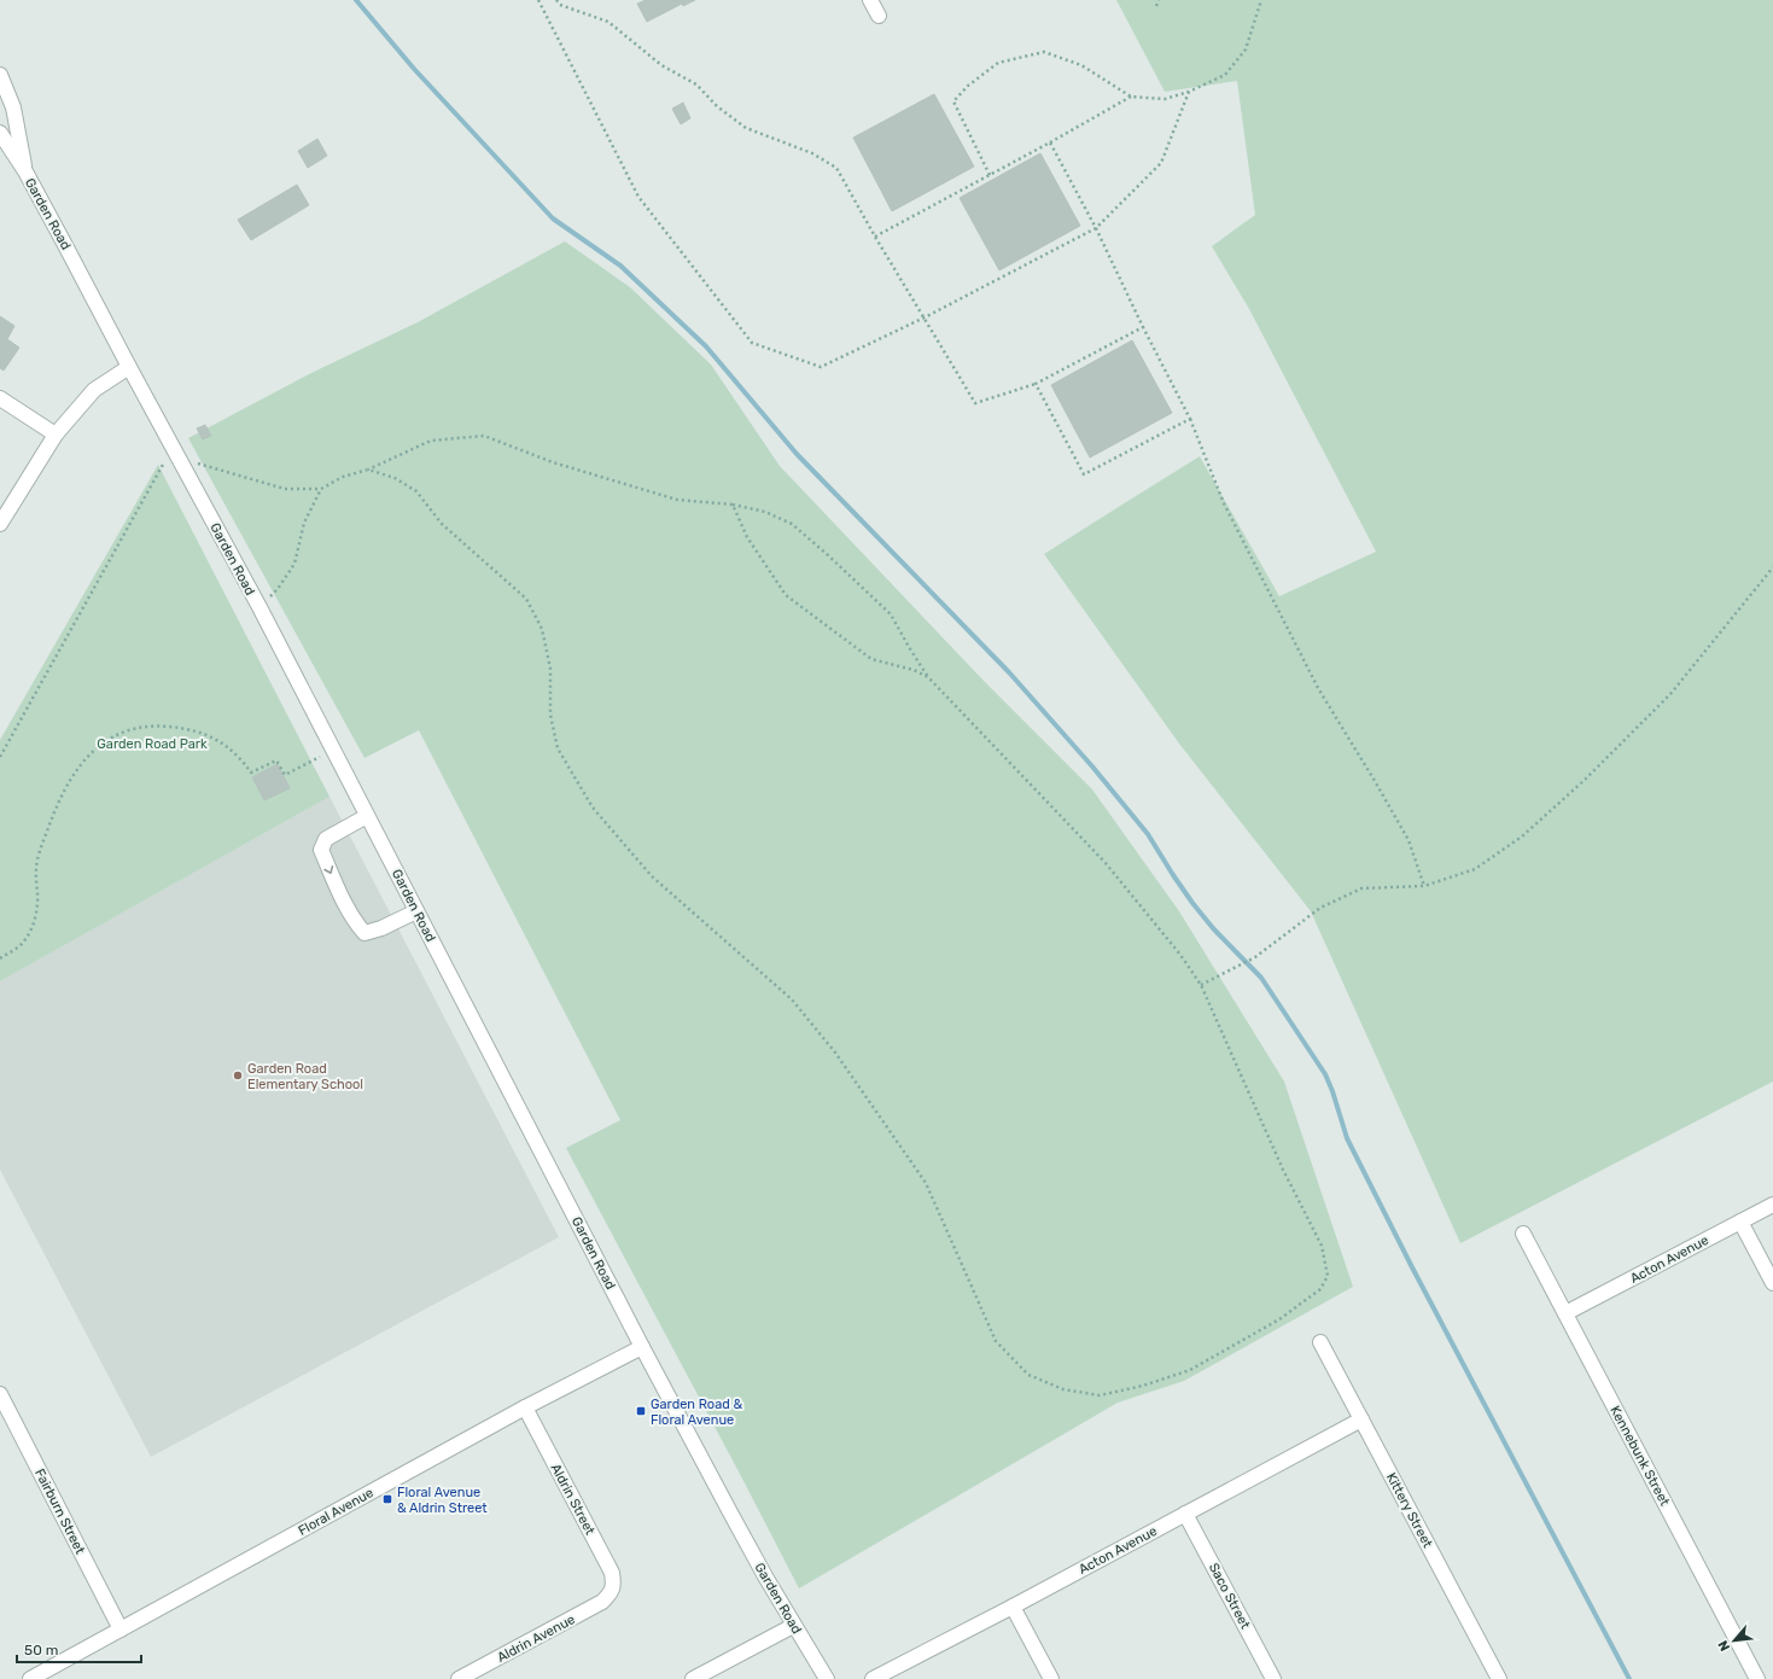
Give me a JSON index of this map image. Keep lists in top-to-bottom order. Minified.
{"streets":{"street":["Garden Road","Acton Avenue","Kennebunk Street","Aldrin Street","Kittery Street","Fairburn Street","Floral Avenue","Saco Street","Aldrin Avenue"]},"crossings":[["Garden Road","Floral Avenue"],["Acton Avenue","Kennebunk Street"],["Acton Avenue","Kittery Street"],["Acton Avenue","Saco Street"],["Aldrin Street","Floral Avenue"],["Aldrin Street","Aldrin Avenue"],["Fairburn Street","Floral Avenue"]],"parks":["Garden Road Park"],"places":{"other":["Garden Road Elementary School"],"transit":["Garden Road & Floral Avenue","Floral Avenue & Aldrin Street"]},"scale_bar":"50 m","north":"bottom left"}
